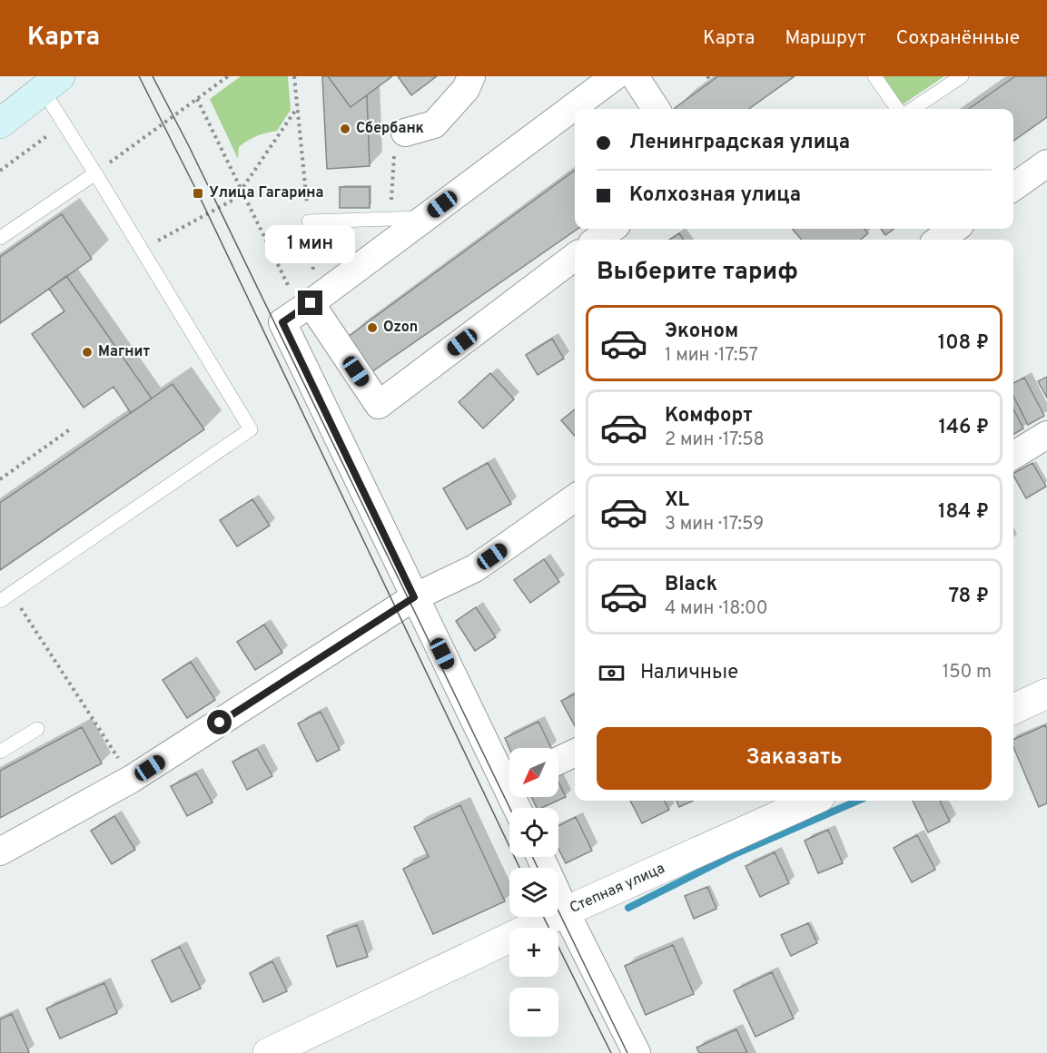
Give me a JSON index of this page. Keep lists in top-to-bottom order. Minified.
{"streets":{"street":["Степная улица"]},"places":{"other":["Сбербанк","Ozon","Магнит"],"transit":["Улица Гагарина"]},"north":"bottom left","page":{"header":"Карта","nav":["Карта","Маршрут","Сохранённые"],"banner":["Ленинградская улица","Колхозная улица"],"bubble":"1 мин","heading":"Выберите тариф","list":[{"name":"Эконом","note":"1 мин · 17:57","value":"108 ₽"},{"name":"Комфорт","note":"2 мин · 17:58","value":"146 ₽"},{"name":"XL","note":"3 мин · 17:59","value":"184 ₽"},{"name":"Black","note":"4 мин · 18:00","value":"78 ₽"}],"pay":["Наличные","150 m"],"buttons":"Заказать","map_buttons":["+","−"]}}
